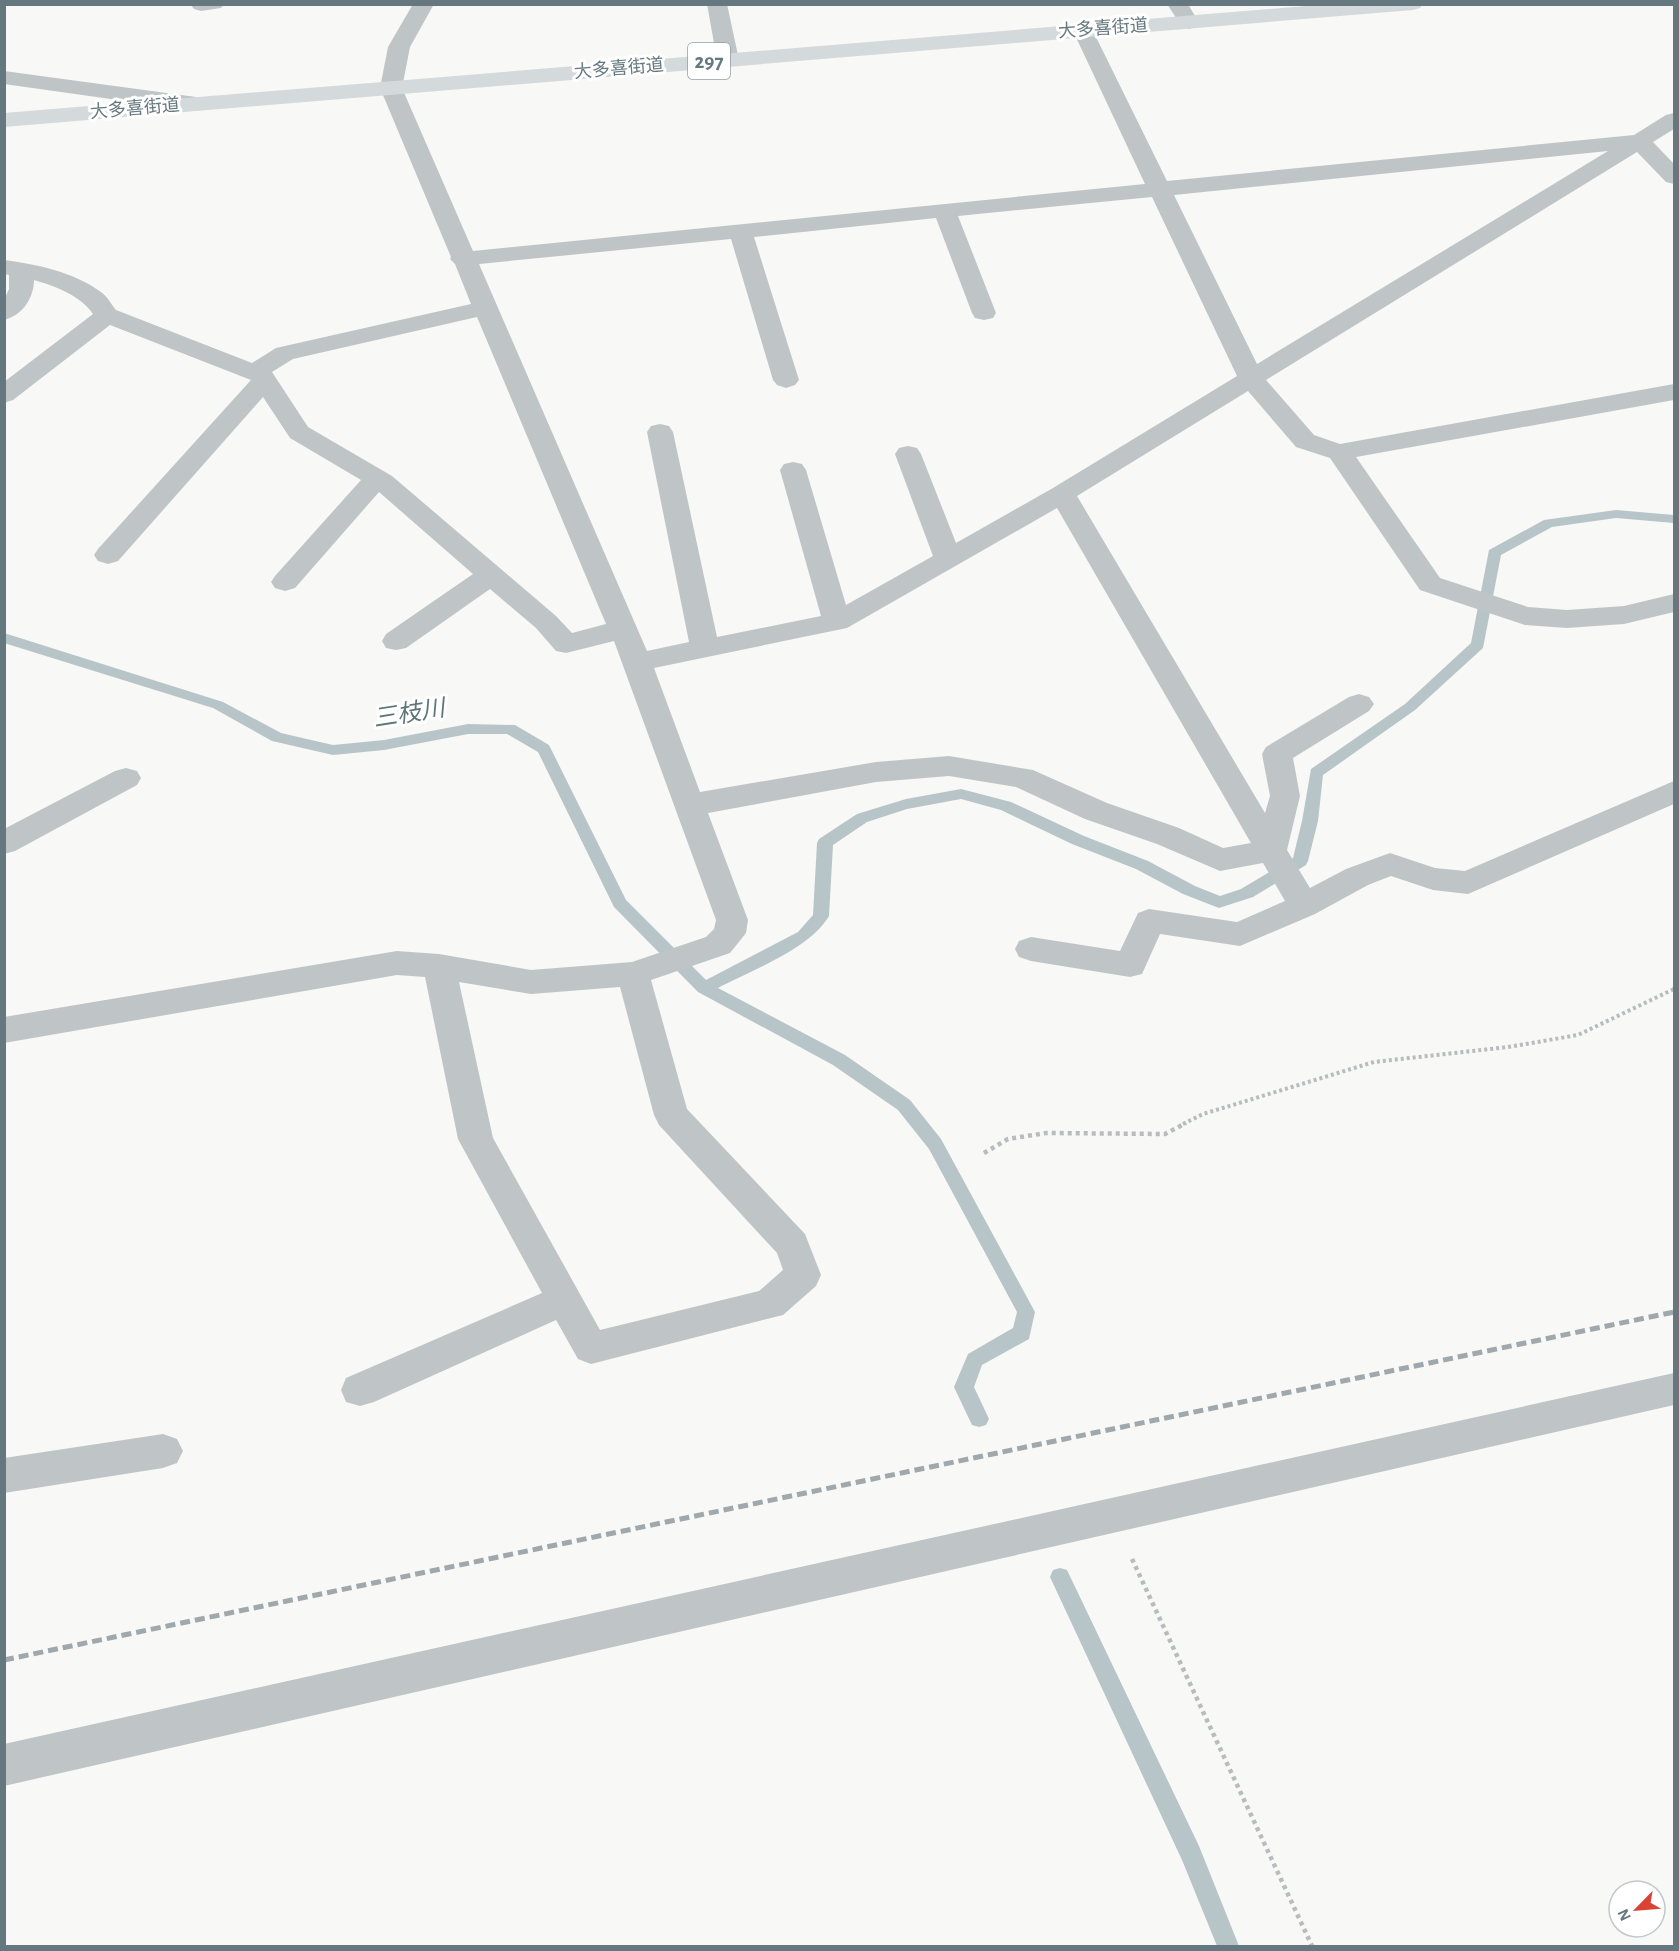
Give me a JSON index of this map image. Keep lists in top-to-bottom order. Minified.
{"streets":{"highway":["大多喜街道","297"]},"water":["三枝川"],"north":"bottom left"}
